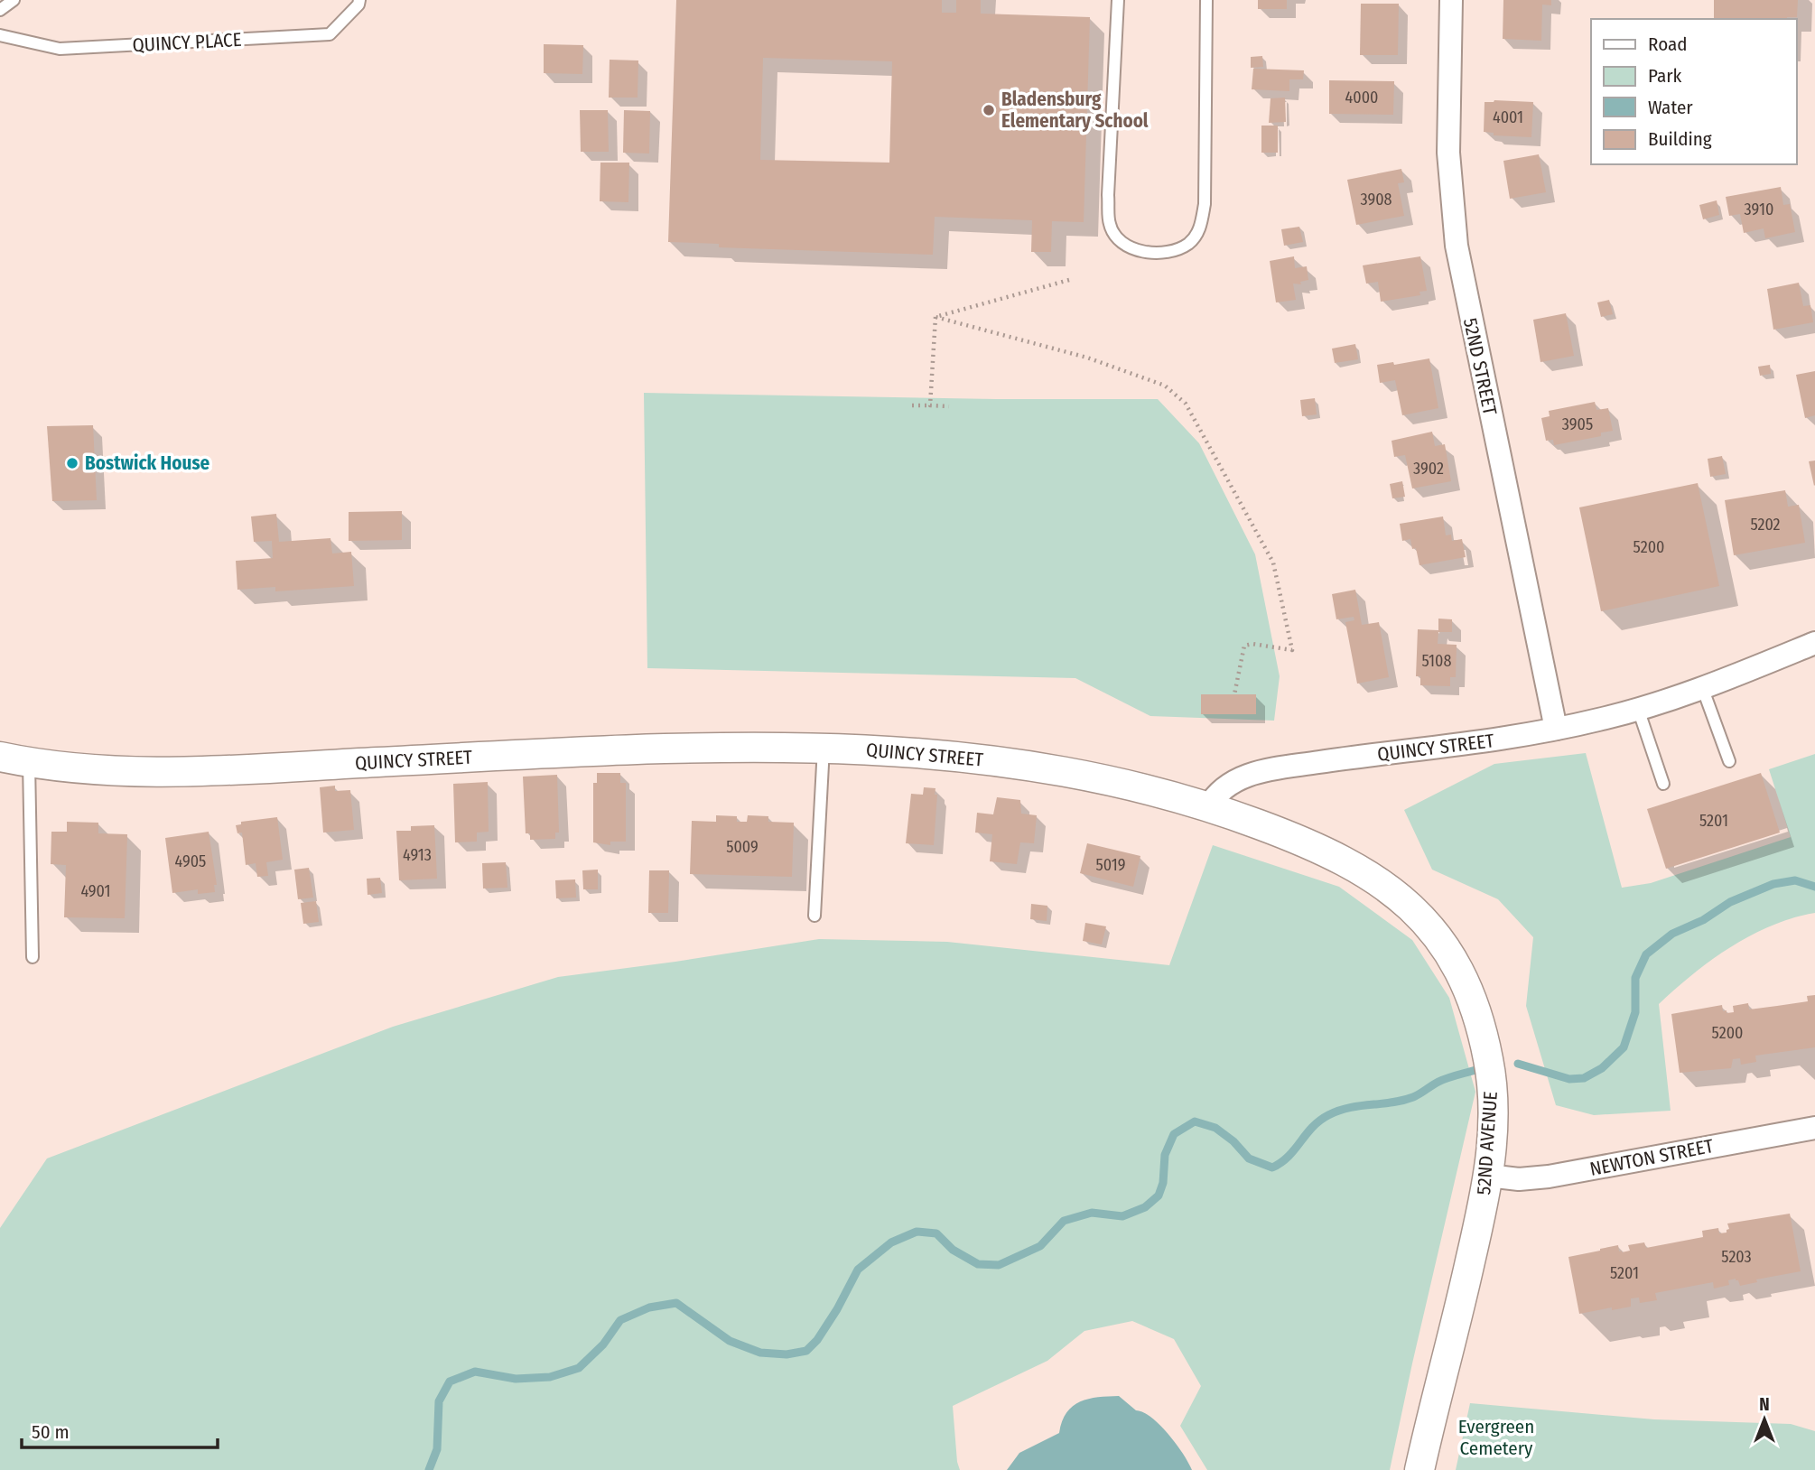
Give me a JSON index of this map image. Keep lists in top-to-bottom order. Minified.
{"streets":{"street":["52ND STREET","QUINCY STREET","52ND AVENUE","NEWTON STREET"],"lane":["QUINCY PLACE"]},"crossings":[["52ND STREET","QUINCY STREET"],["QUINCY STREET","52ND AVENUE"],["52ND AVENUE","NEWTON STREET"]],"parks":["Evergreen Cemetery"],"places":["Bladensburg Elementary School","Bostwick House"],"house_numbers":["4000","4001","3908","3910","3905","3902","5202","5200","5108","5201","5009","4913","4905","5019","4901","5200","5203","5201"],"legend":["Road","Park","Water","Building"],"scale_bar":"50 m","north":"top"}
